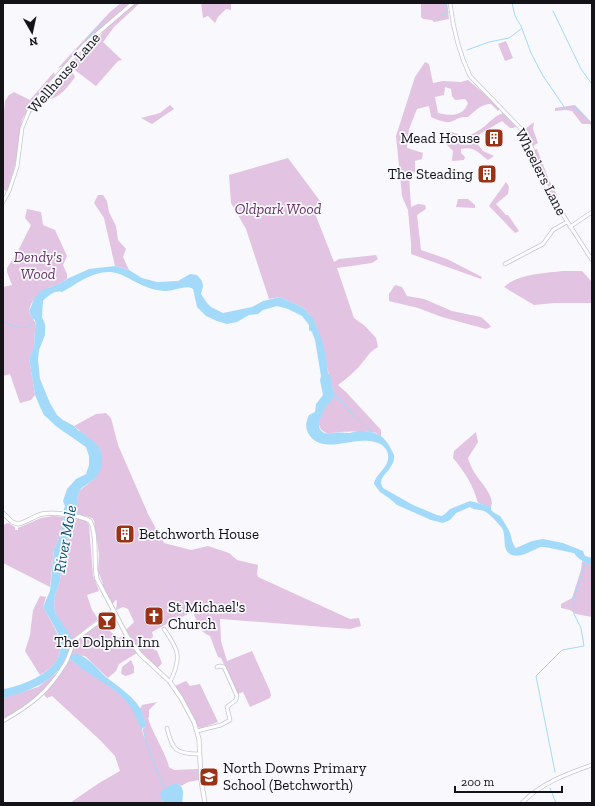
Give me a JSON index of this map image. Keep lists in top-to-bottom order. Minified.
{"streets":{"street":["Wellhouse Lane","Wheelers Lane"]},"water":["River Mole"],"parks":["Oldpark Wood","Dendy's Wood"],"places":{"building":["Mead House","The Steading","Betchworth House"],"church":["St Michael's Church"],"bar":["The Dolphin Inn"],"school or university":["North Downs Primary School (Betchworth)"]},"scale_bar":"200 m","north":"bottom"}
